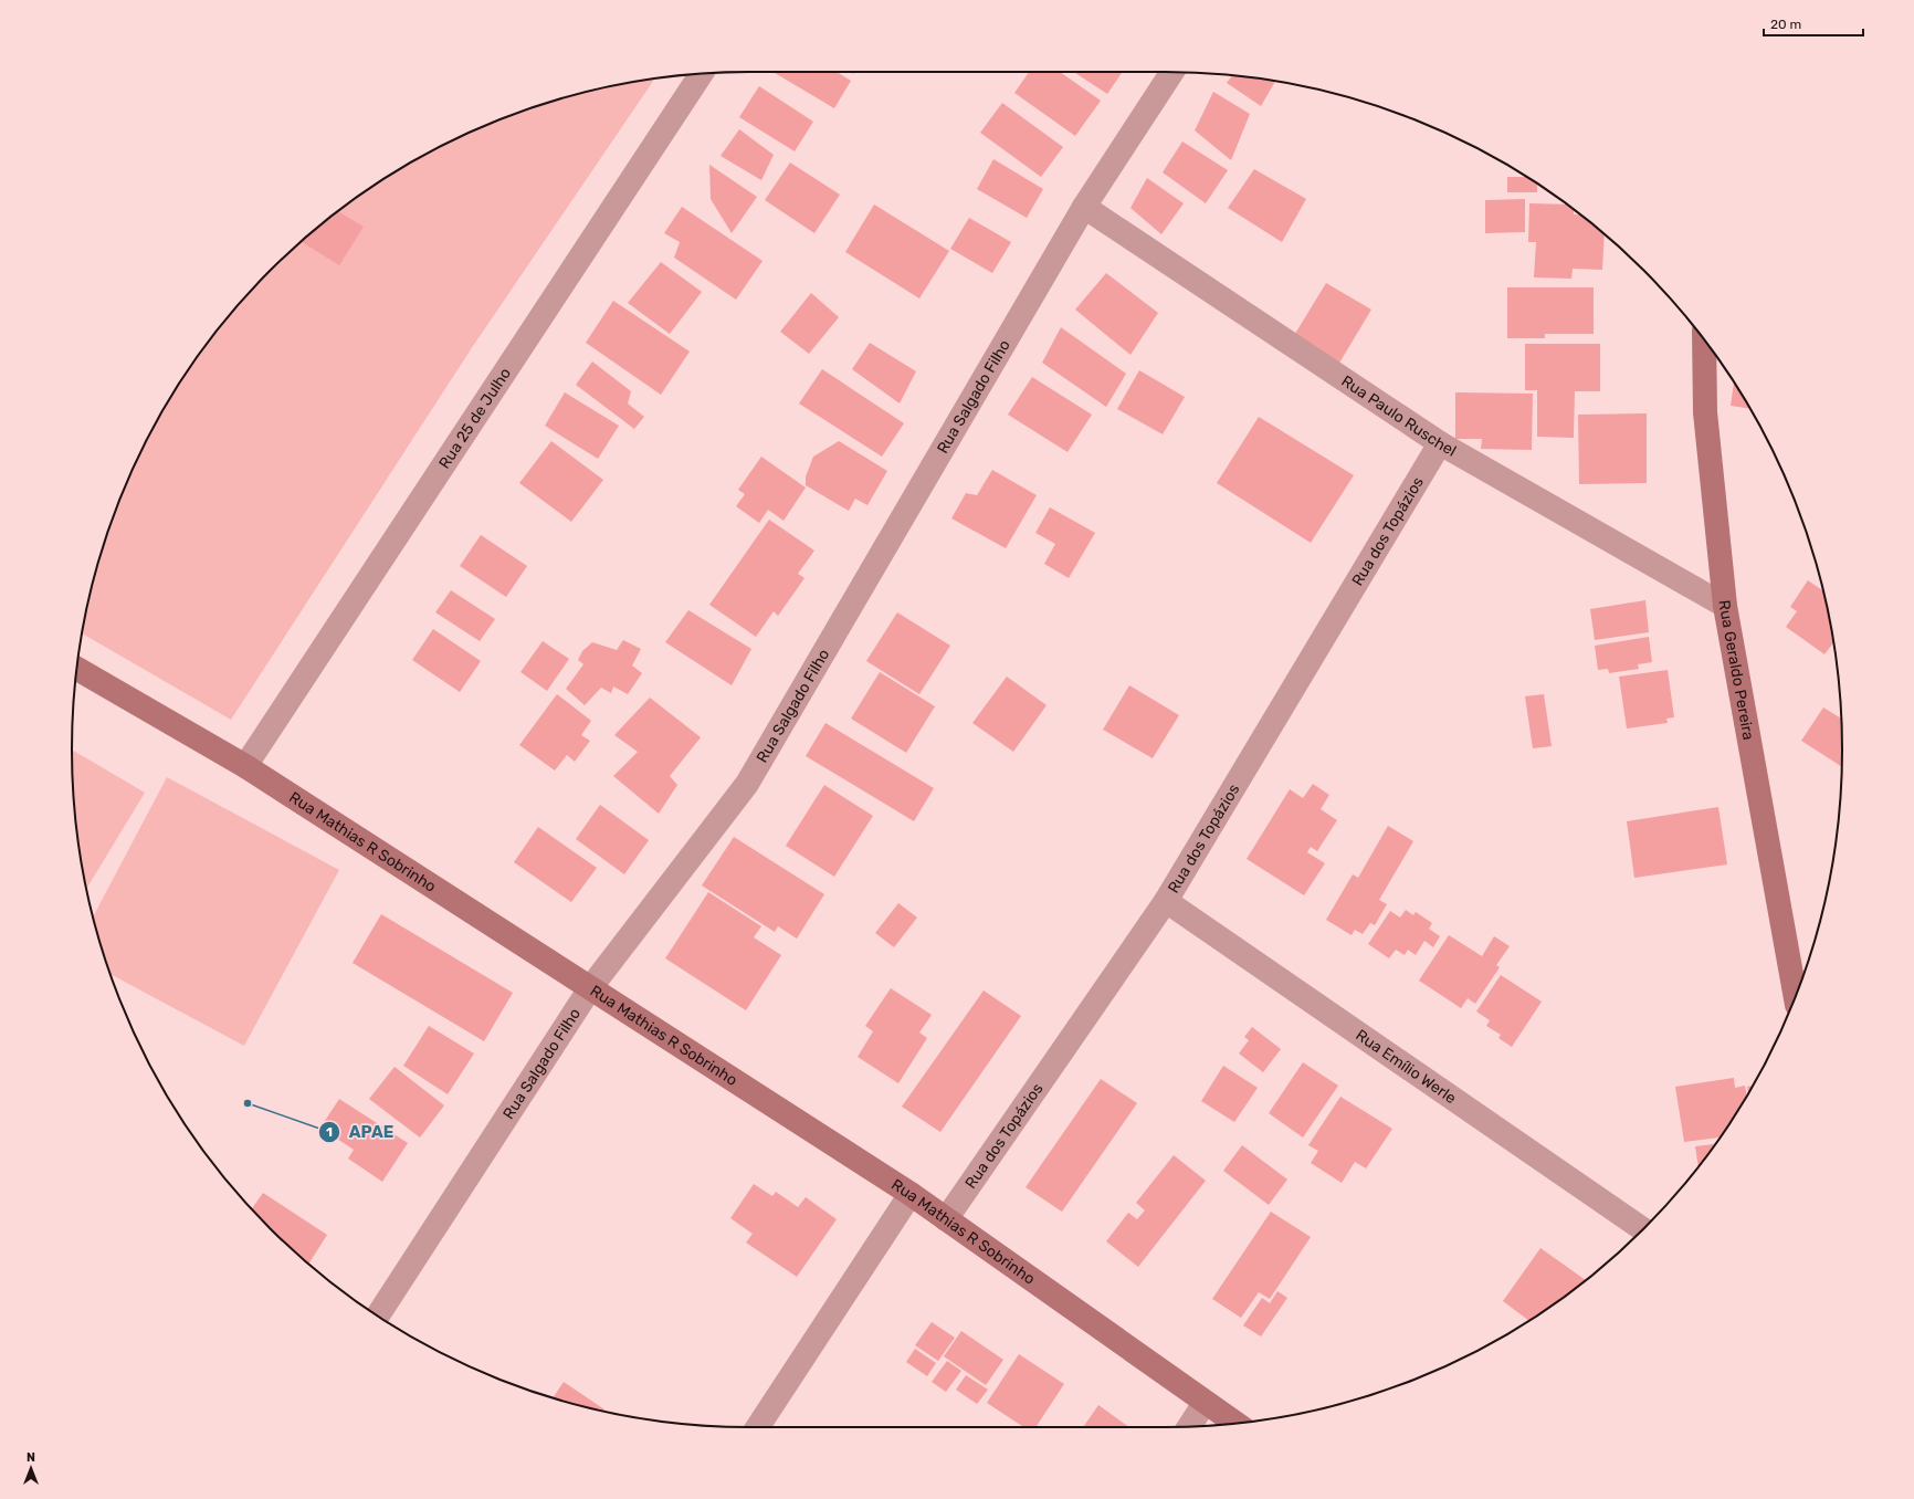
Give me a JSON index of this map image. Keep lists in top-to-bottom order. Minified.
{"streets":{"main road":["Rua Geraldo Pereira","Rua Mathias R Sobrinho"],"street":["Rua Salgado Filho","Rua Paulo Ruschel","Rua 25 de Julho","Rua dos Topázios","Rua Emílio Werle"]},"crossings":[["Rua Salgado Filho","Rua Paulo Ruschel"],["Rua Salgado Filho","Rua Mathias R Sobrinho"],["Rua Paulo Ruschel","Rua dos Topázios"],["Rua Paulo Ruschel","Rua Geraldo Pereira"],["Rua 25 de Julho","Rua Mathias R Sobrinho"],["Rua dos Topázios","Rua Mathias R Sobrinho"],["Rua dos Topázios","Rua Emílio Werle"]],"places":["APAE"],"scale_bar":"20 m","north":"top"}
